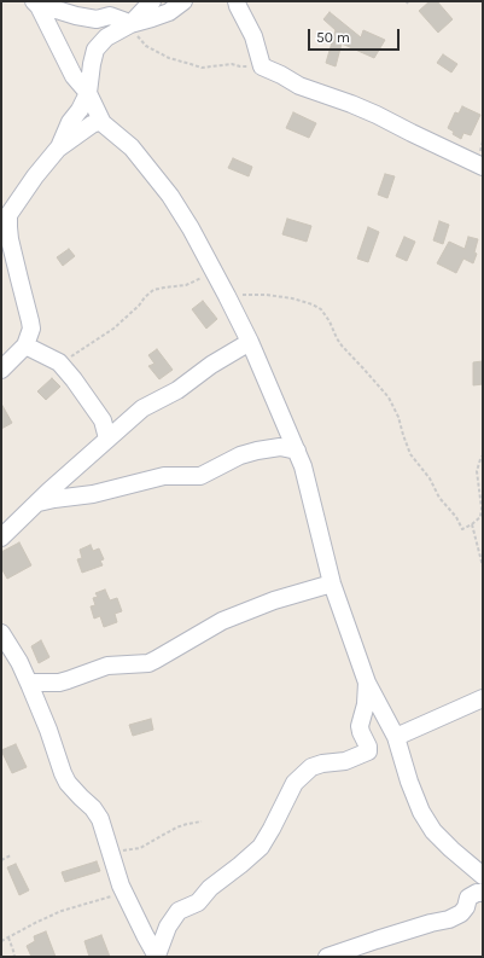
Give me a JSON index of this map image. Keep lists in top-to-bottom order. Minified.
{"scale_bar":"50 m"}
